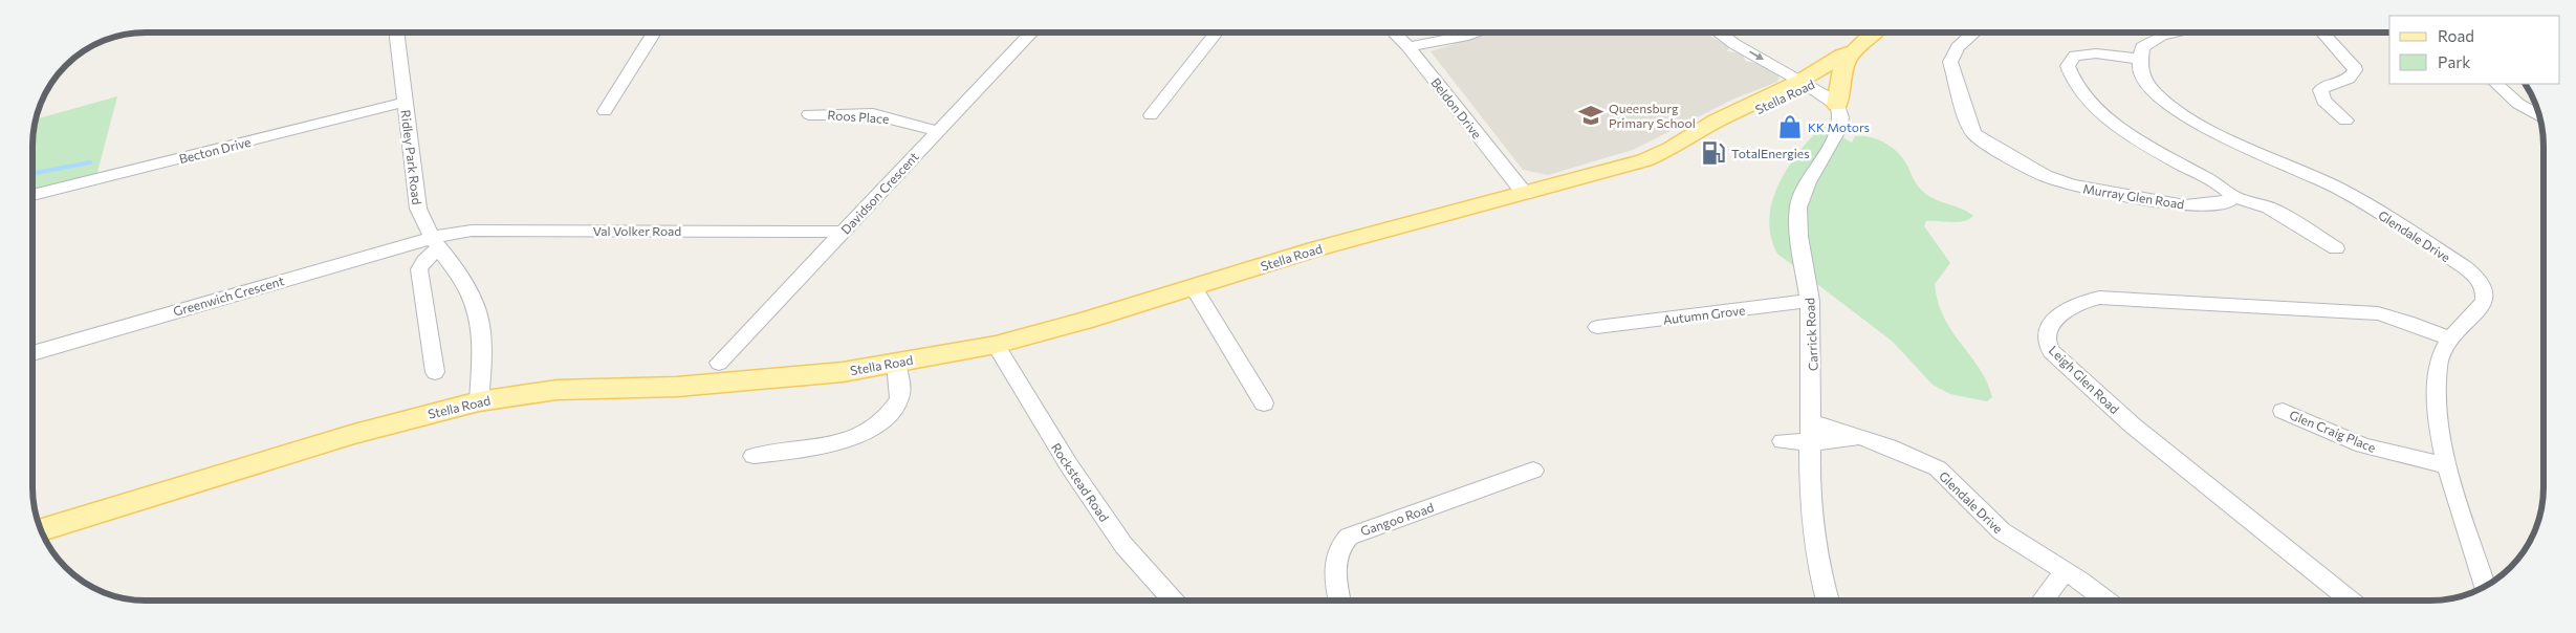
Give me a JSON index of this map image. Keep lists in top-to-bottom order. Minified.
{"streets":{"main road":["Stella Road"],"street":["Beldon Drive","Roos Place","Becton Drive","Ridley Park Road","Davidson Crescent","Murray Glen Road","Val Volker Road","Glendale Drive","Greenwich Crescent","Autumn Grove","Carrick Road","Leigh Glen Road","Glen Craig Place","Rockstead Road","Gangoo Road"]},"crossings":[["Stella Road","Beldon Drive"],["Stella Road","Ridley Park Road"],["Stella Road","Rockstead Road"],["Roos Place","Davidson Crescent"],["Becton Drive","Ridley Park Road"],["Ridley Park Road","Val Volker Road"],["Ridley Park Road","Greenwich Crescent"],["Davidson Crescent","Val Volker Road"],["Val Volker Road","Greenwich Crescent"],["Glendale Drive","Carrick Road"],["Glendale Drive","Leigh Glen Road"],["Glendale Drive","Glen Craig Place"],["Autumn Grove","Carrick Road"]],"places":{"school or university":["Queensburg Primary School"],"shop":["KK Motors"],"fuel station":["TotalEnergies"]},"legend":["Road","Park"]}
